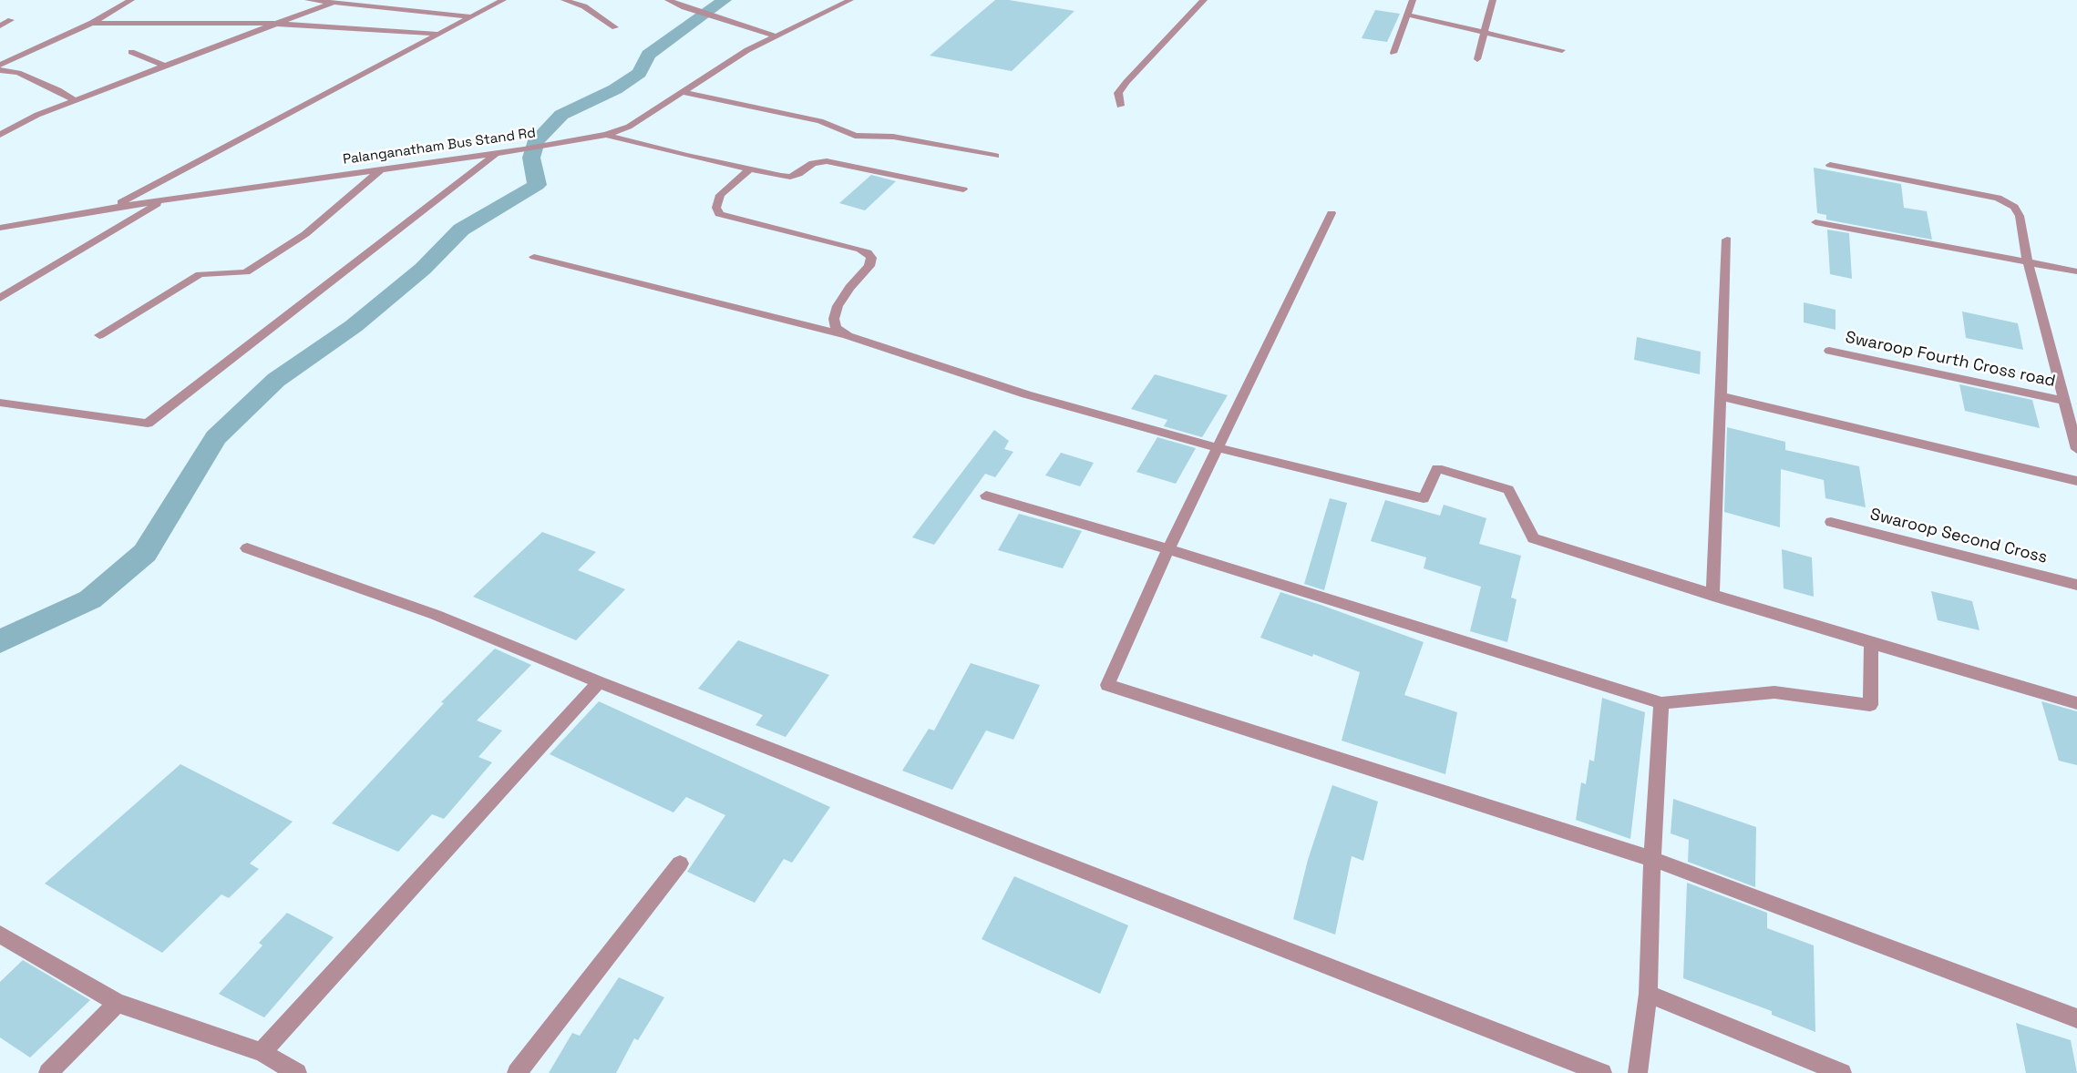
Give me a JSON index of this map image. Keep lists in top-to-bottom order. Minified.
{"streets":{"street":["Palanganatham Bus Stand Rd","Swaroop Fourth Cross road","Swaroop Second Cross"]}}
